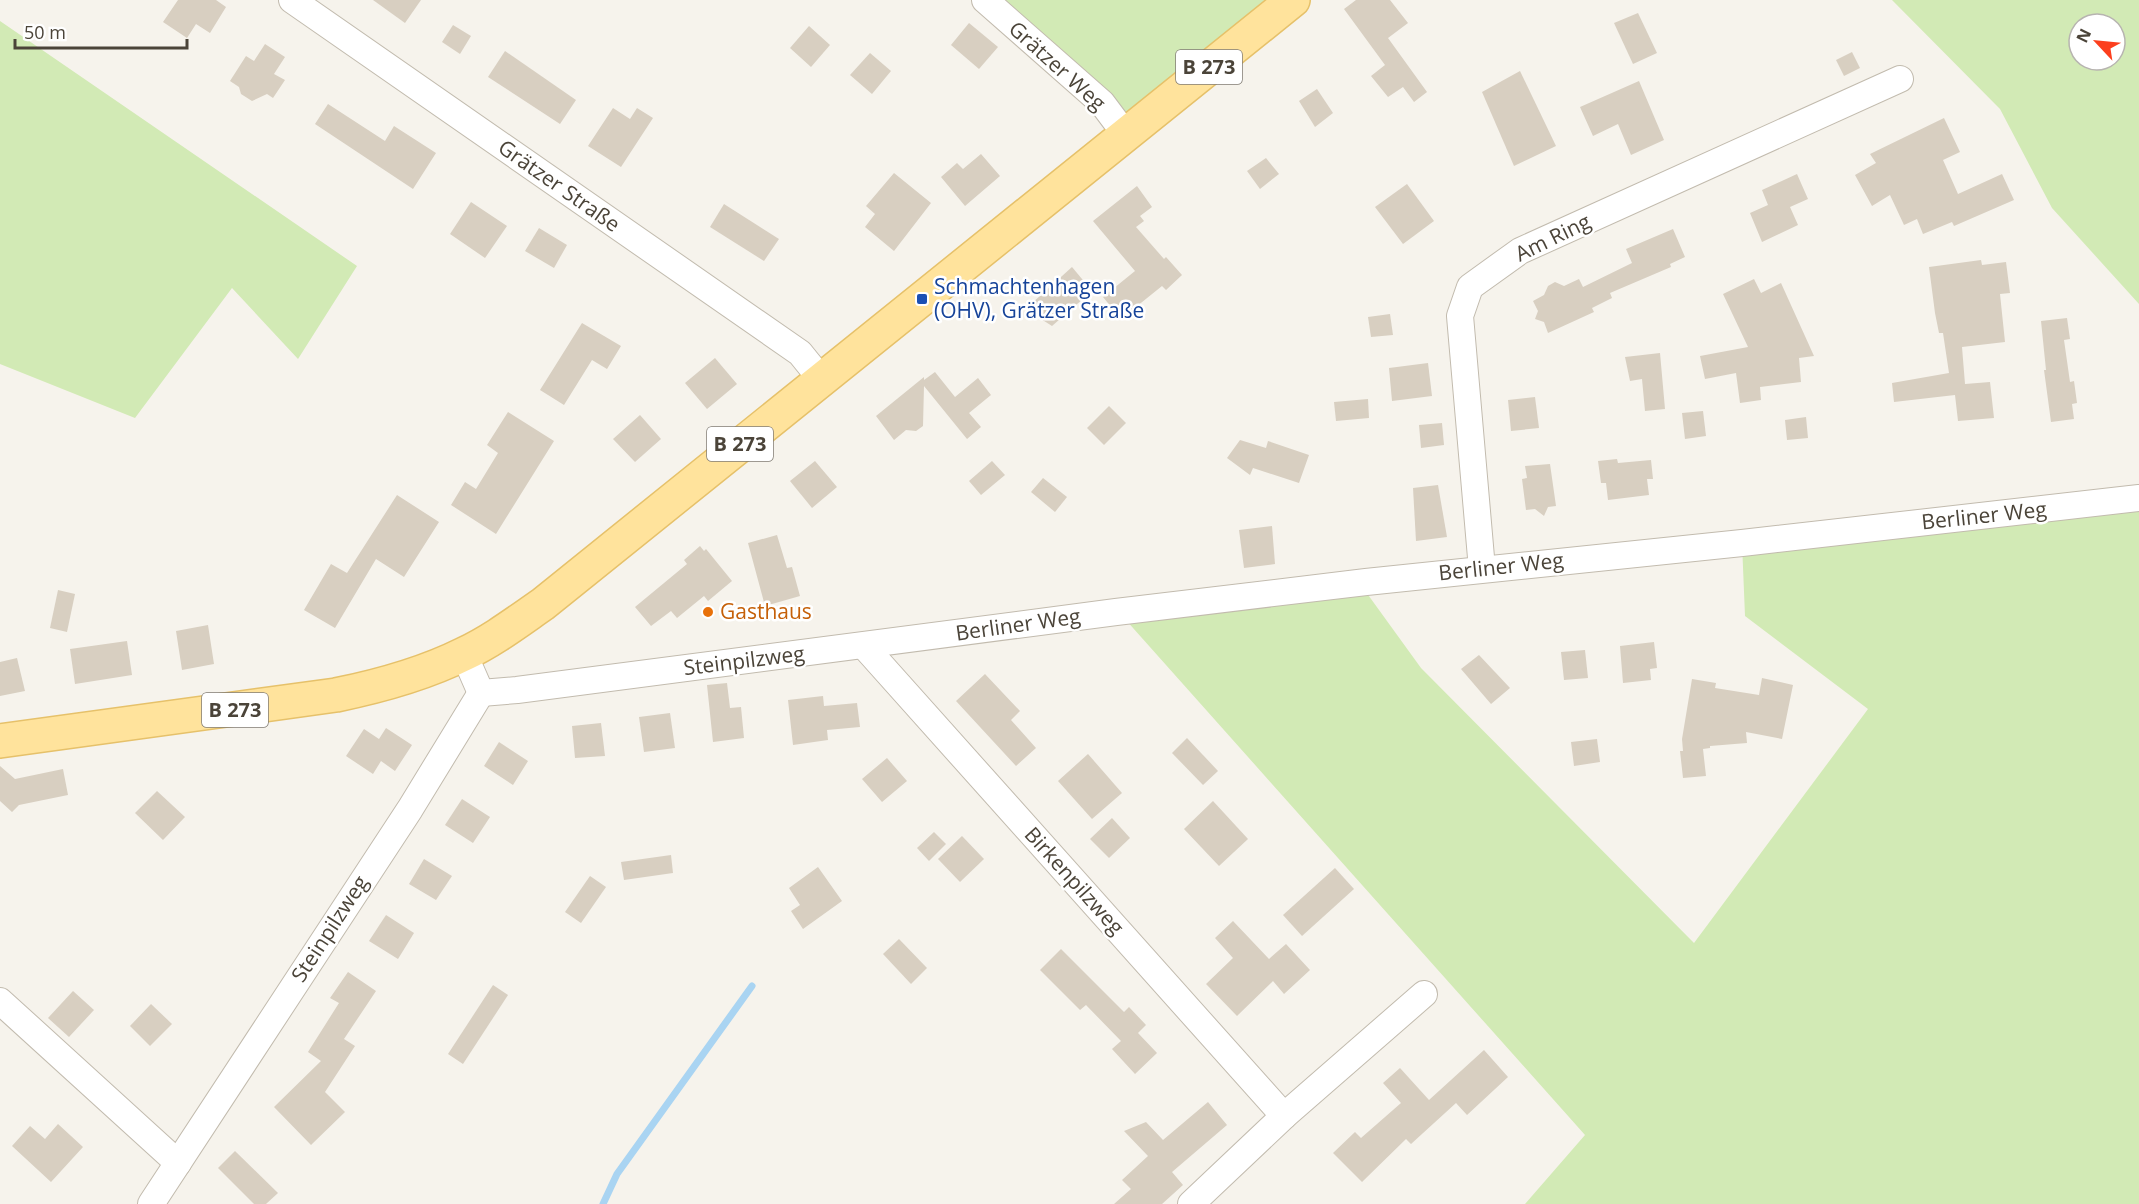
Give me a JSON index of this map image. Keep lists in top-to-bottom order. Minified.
{"streets":{"main road":["B 273"],"street":["Grätzer Weg","Grätzer Straße","Am Ring","Berliner Weg","Steinpilzweg","Birkenpilzweg"]},"crossings":[["Grätzer Weg","B 273"],["B 273","Grätzer Straße"],["Am Ring","Berliner Weg"],["Berliner Weg","Steinpilzweg"],["Berliner Weg","Birkenpilzweg"],["Steinpilzweg","Birkenpilzweg"]],"places":{"transit":["Schmachtenhagen (OHV), Grätzer Straße"],"other":["Gasthaus"]},"scale_bar":"50 m","north":"top left"}
